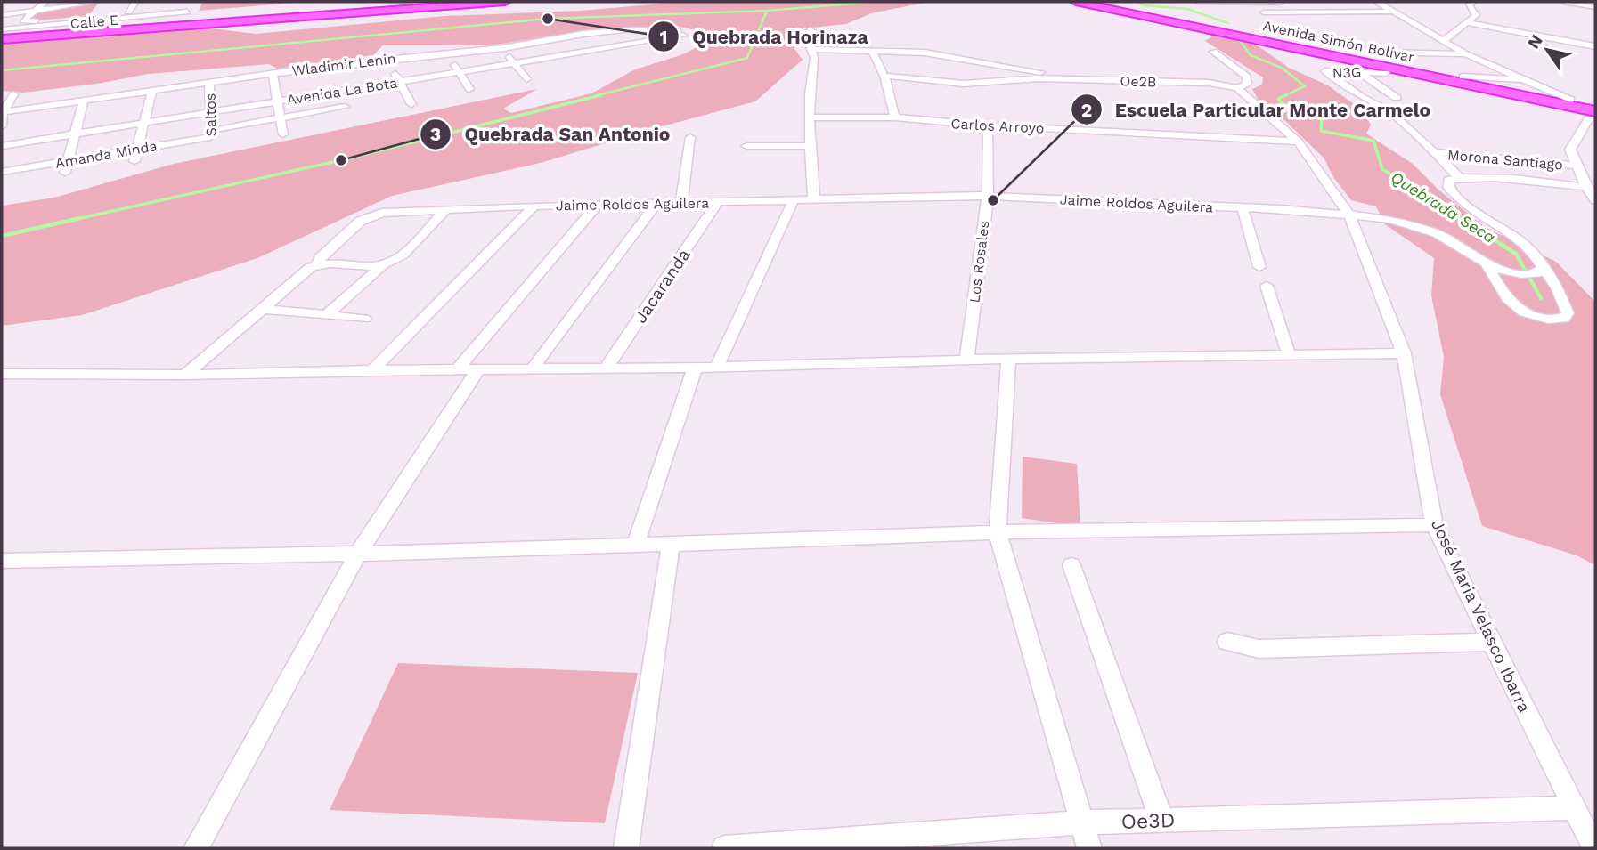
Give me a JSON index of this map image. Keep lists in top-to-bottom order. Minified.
{"streets":{"highway":["Avenida Simón Bolívar"],"street":["Calle E","Wladimir Lenin","N3G","Oe2B","Avenida La Bota","Saltos","Carlos Arroyo","Amanda Minda","Morona Santiago","Jaime Roldos Aguilera","Los Rosales","Jacaranda","José Maria Velasco Ibarra","Oe3D"]},"crossings":[["Wladimir Lenin","Avenida La Bota"],["Wladimir Lenin","Saltos"],["N3G","Morona Santiago"],["Oe2B","José Maria Velasco Ibarra"],["Avenida La Bota","Saltos"],["Saltos","Amanda Minda"],["Carlos Arroyo","Los Rosales"],["Carlos Arroyo","José Maria Velasco Ibarra"],["Jaime Roldos Aguilera","Los Rosales"],["Jaime Roldos Aguilera","Jacaranda"],["Jaime Roldos Aguilera","José Maria Velasco Ibarra"],["José Maria Velasco Ibarra","Oe3D"]],"water":["Quebrada Seca"],"places":["Quebrada Horinaza","Quebrada San Antonio","Escuela Particular Monte Carmelo"],"north":"top left"}
